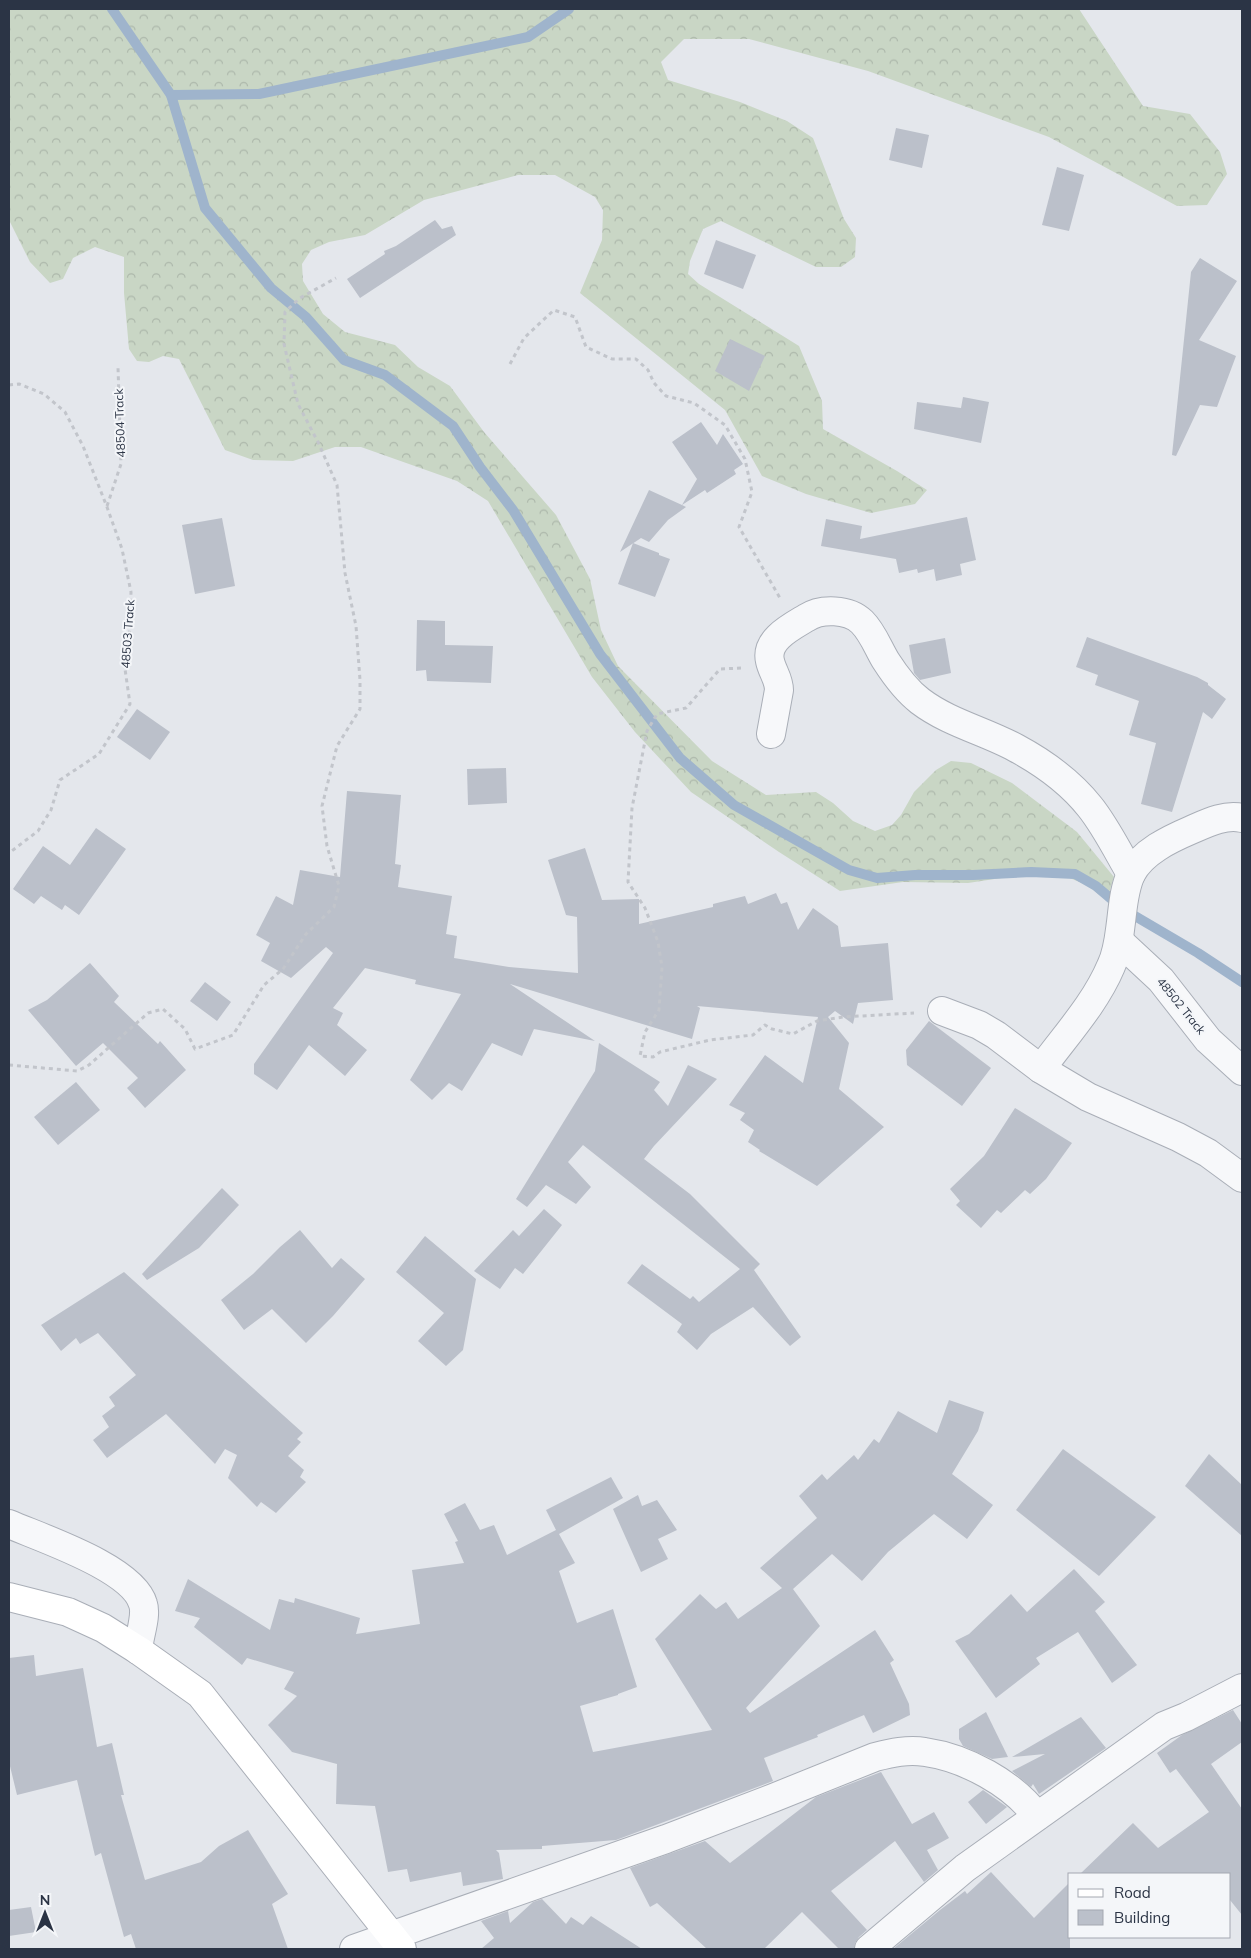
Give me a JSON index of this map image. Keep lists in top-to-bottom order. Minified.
{"streets":{"street":["48502 Track"],"path":["48504 Track","48503 Track"]},"crossings":[["48504 Track","48503 Track"]],"legend":["Road","Building"],"north":"top"}
